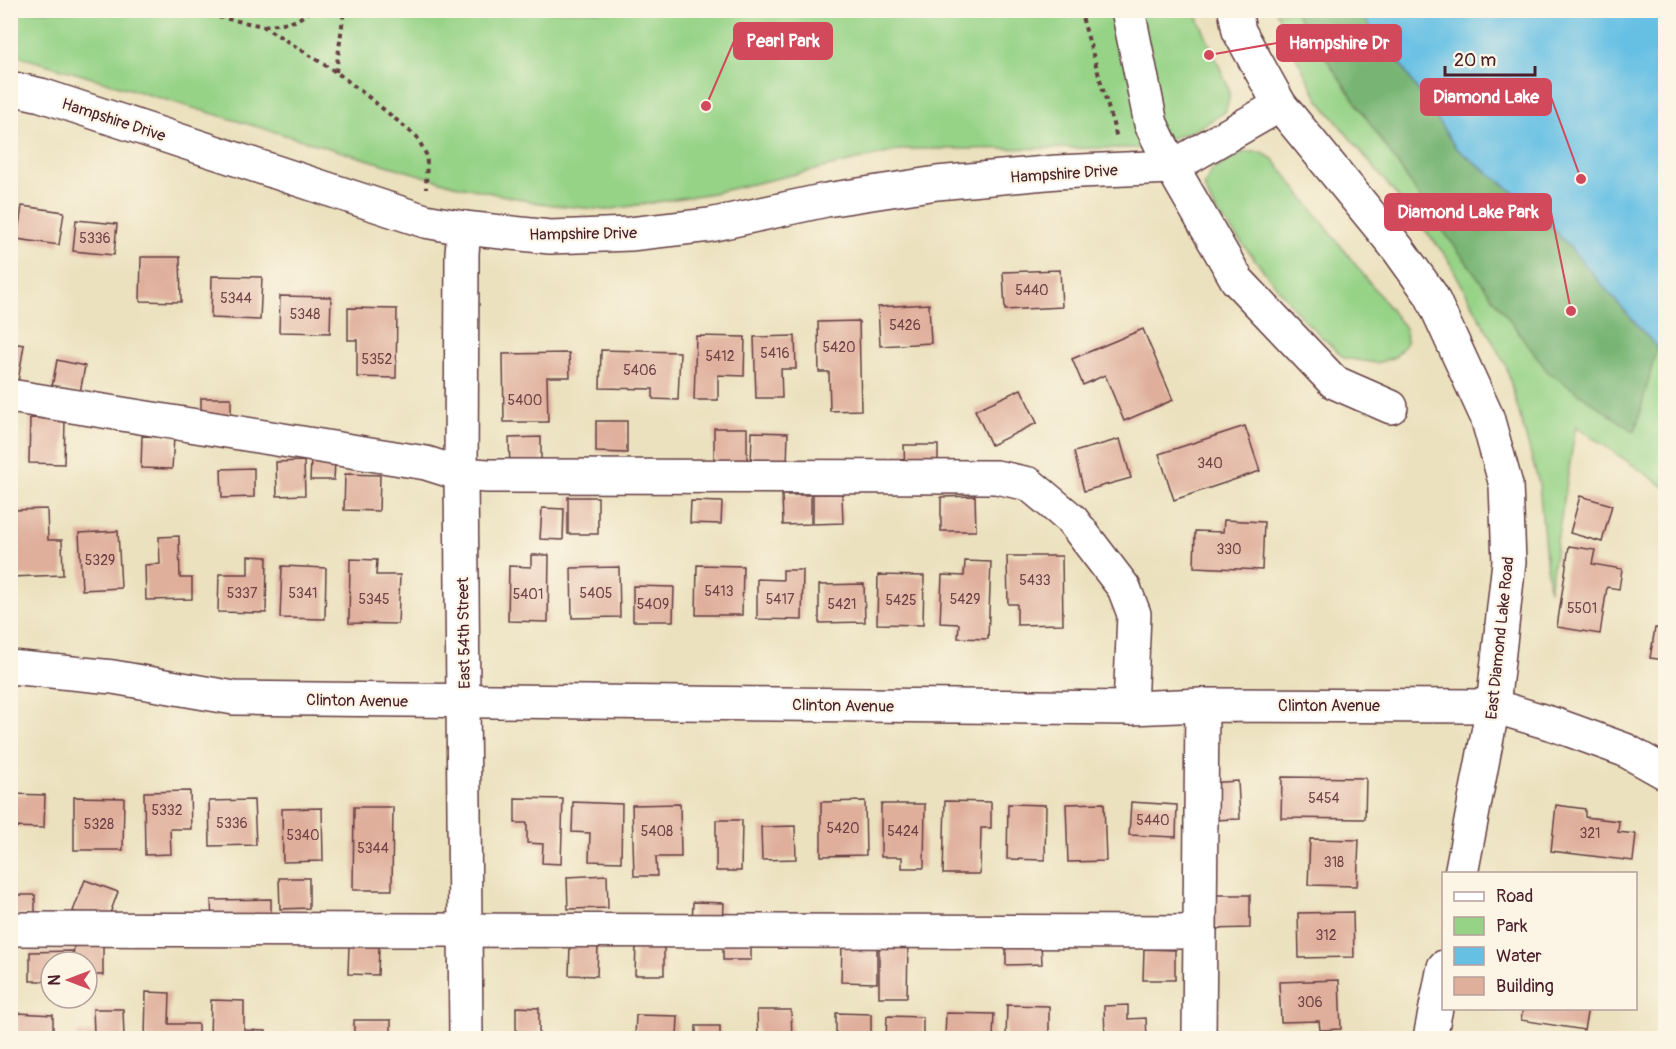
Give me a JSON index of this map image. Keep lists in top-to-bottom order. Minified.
{"streets":{"street":["Hampshire Drive","East 54th Street","East Diamond Lake Road","Clinton Avenue"]},"crossings":[["Hampshire Drive","East 54th Street"],["Hampshire Drive","East Diamond Lake Road"],["East 54th Street","Clinton Avenue"],["East Diamond Lake Road","Clinton Avenue"]],"places":["Hampshire Dr","Pearl Park","Diamond Lake","Diamond Lake Park"],"house_numbers":["5336","5440","5344","5348","5426","5420","5416","5412","5352","5406","5400","340","330","5329","5433","5413","5337","5341","5405","5401","5345","5417","5429","5425","5409","5421","5501","5454","5332","5440","5336","5328","5420","5408","5424","321","5340","5344","318","312","306"],"legend":["Road","Park","Water","Building"],"scale_bar":"20 m","north":"left"}
